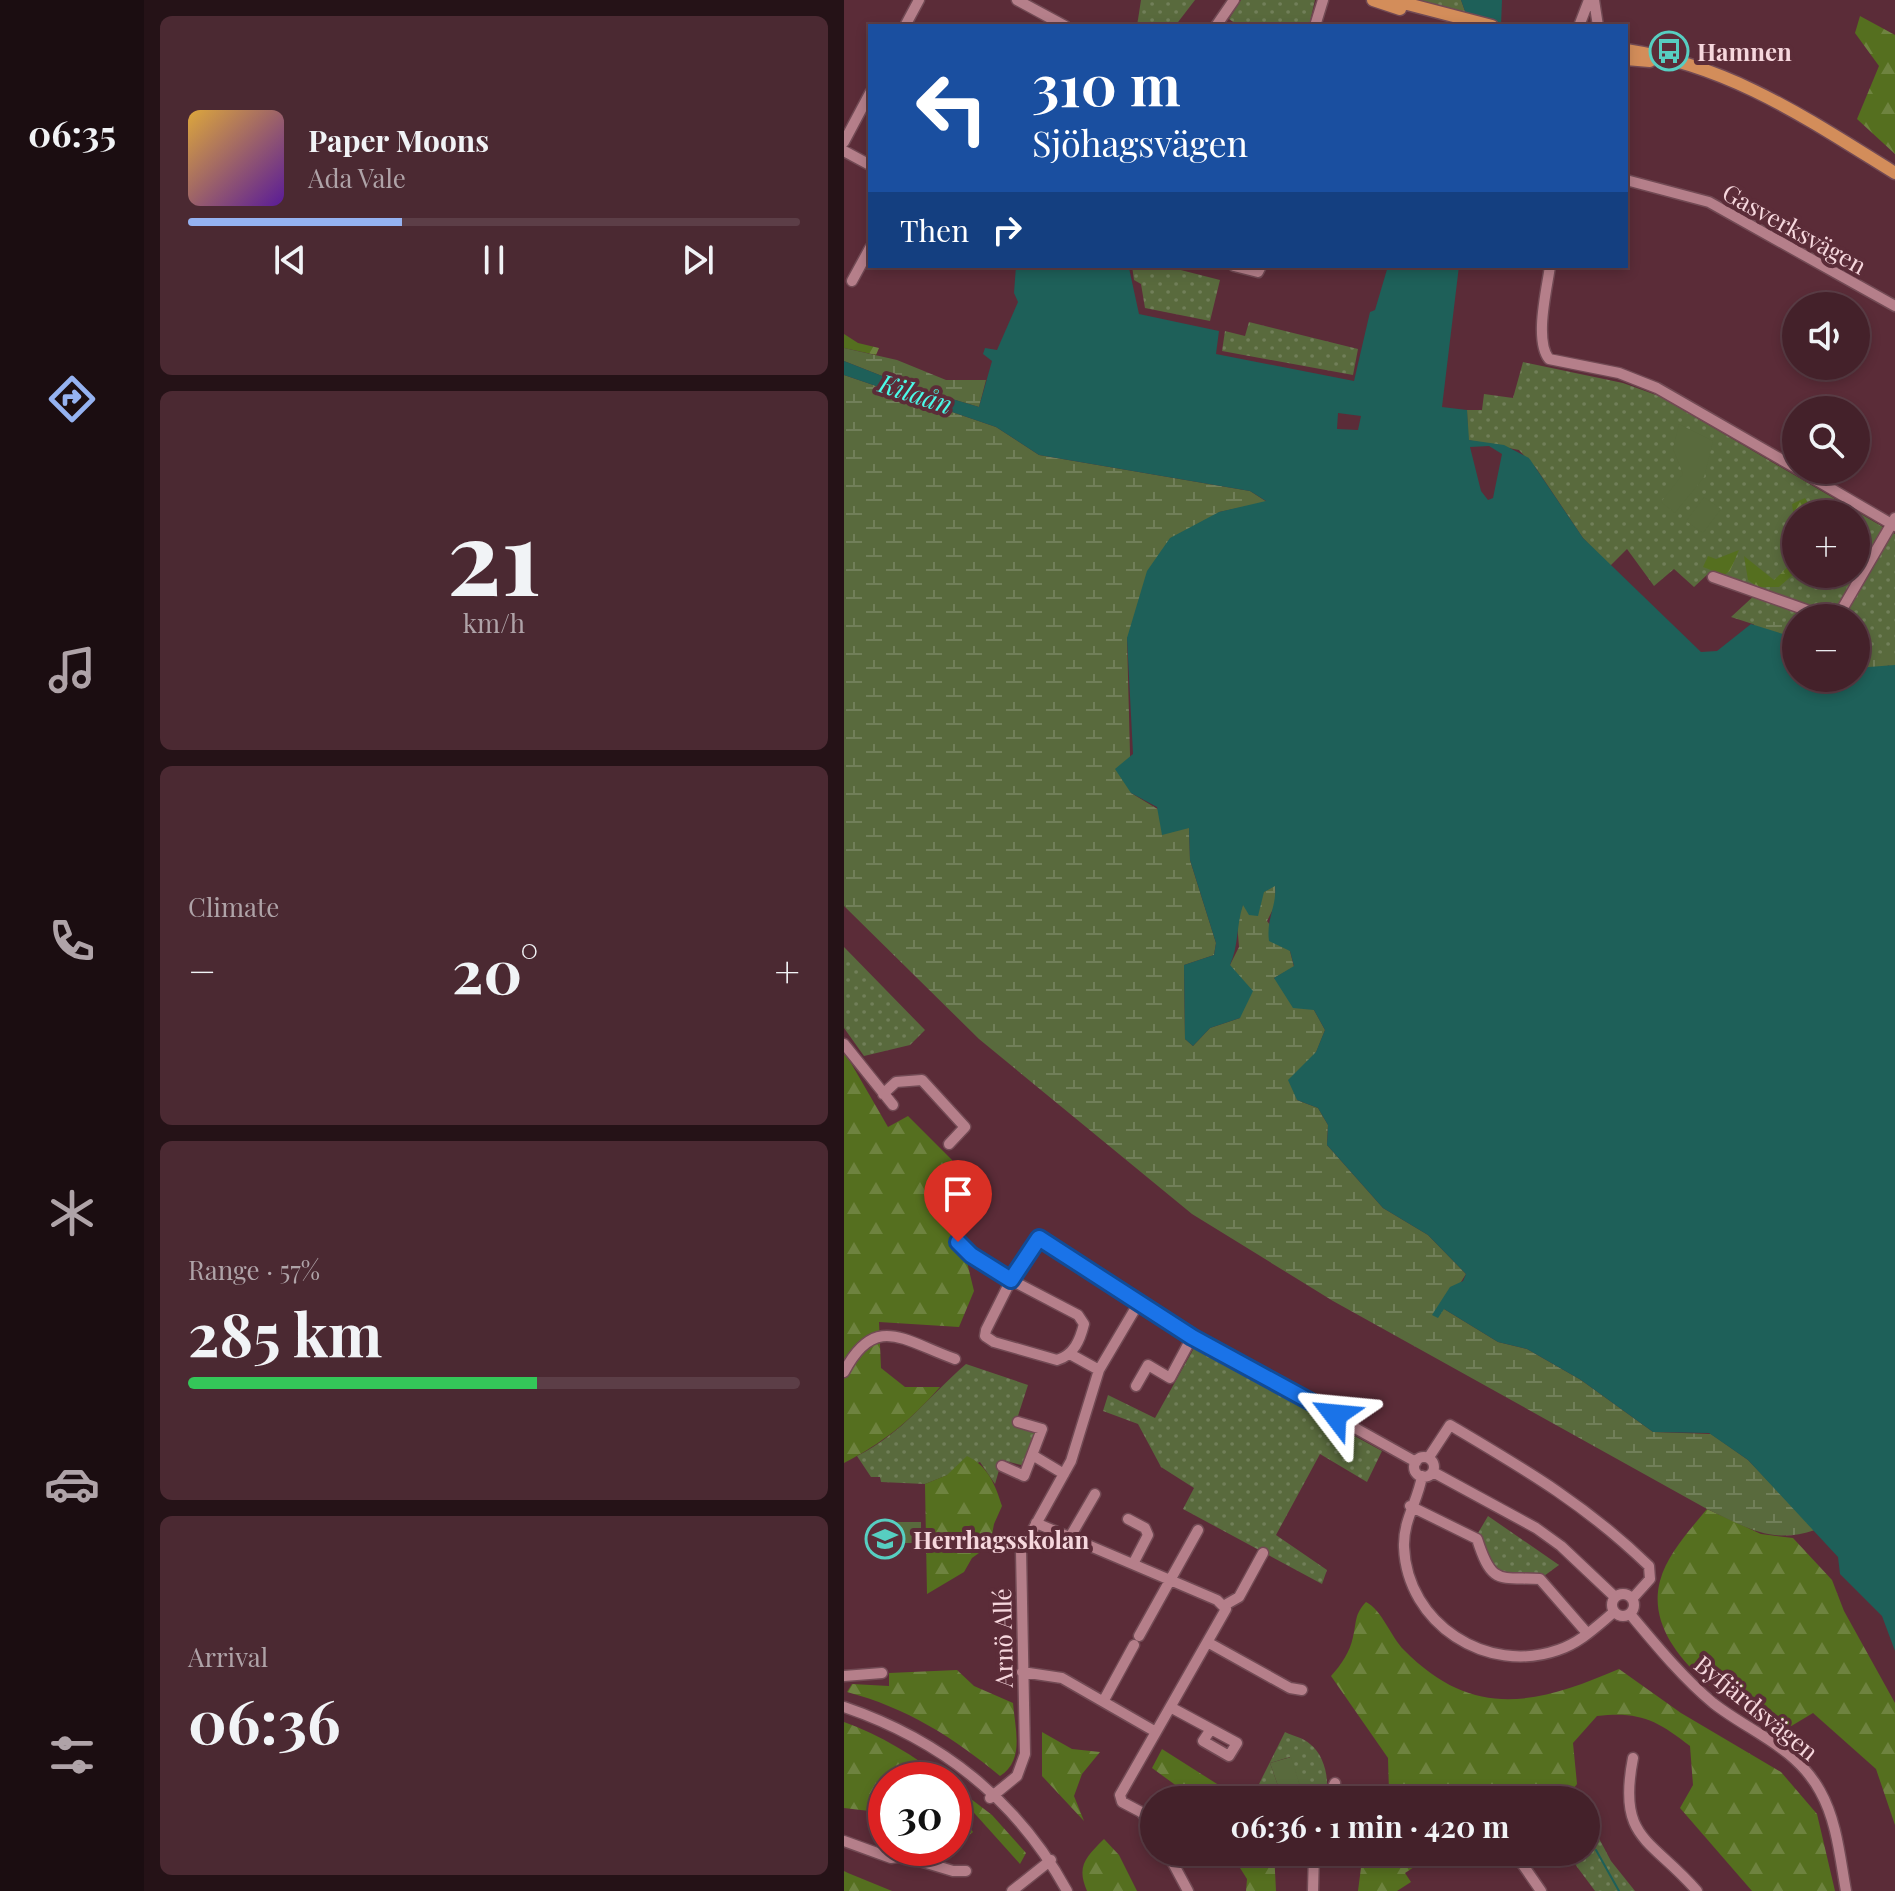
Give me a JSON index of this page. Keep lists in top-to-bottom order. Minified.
{"streets":{"street":["Gasverksvägen","Arnö Allé","Byfjärdsvägen"]},"water":["Kilaån"],"places":{"bus stop":["Hamnen"],"school or university":["Herrhagsskolan"]},"page":{"tabs":"06:35","turn":["310 m","Sjöhagsvägen"],"song":["Paper Moons","Ada Vale"],"then":"Then","map_buttons":["+","−"],"tile":[["21","km/h"],"Climate",["Range · 57%","285 km"],["Arrival","06:36"]],"heat":["−","20°","+"],"limit":"30","trip":"06:36 · 1 min · 420 m"}}
